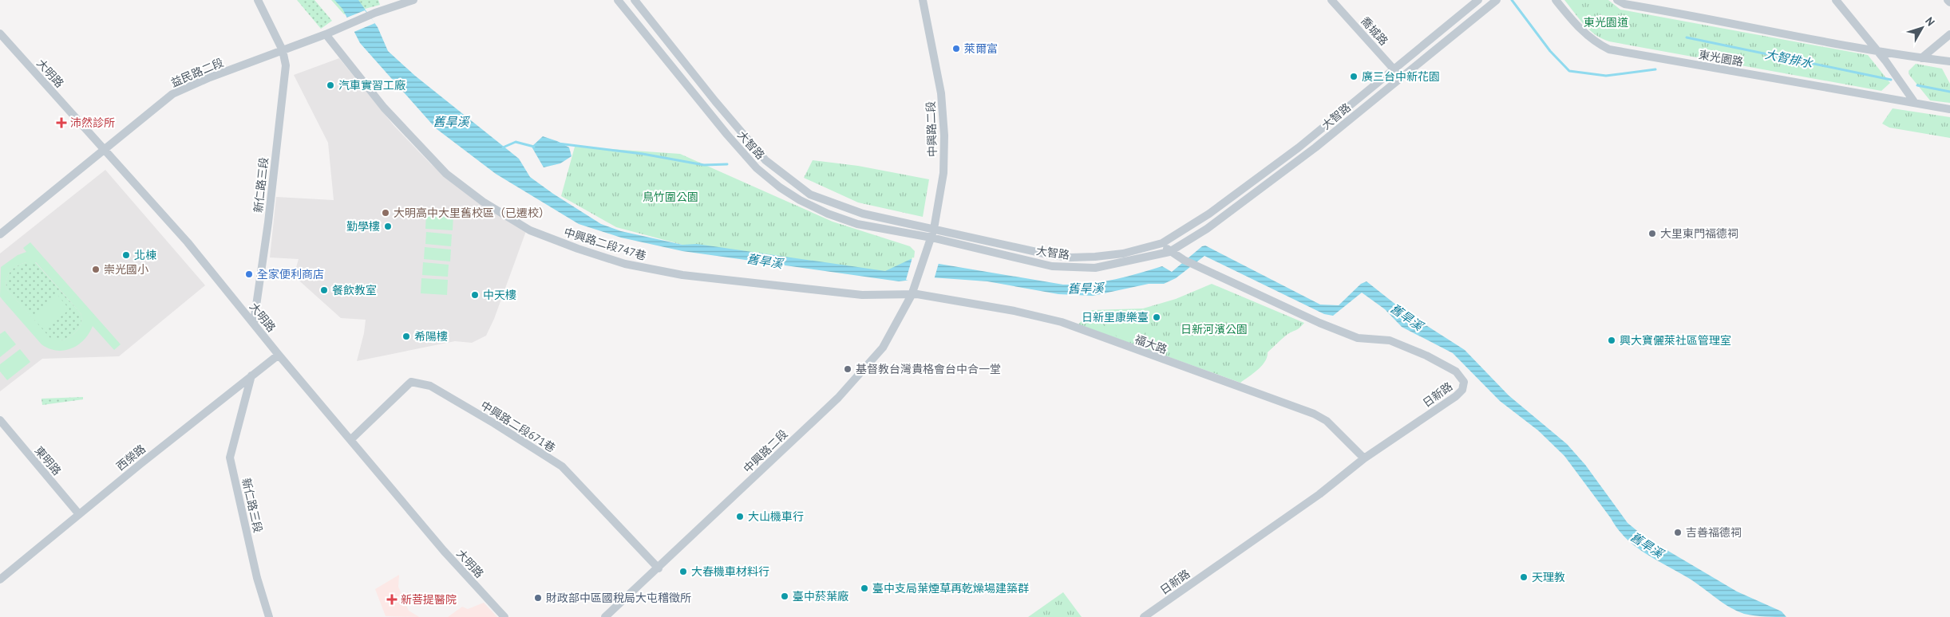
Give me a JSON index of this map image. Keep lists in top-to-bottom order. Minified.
{"streets":{"street":["喬城路","東光園路","益民路二段","大明路","大智路","中興路二段","新仁路三段","中興路二段747巷","福大路","日新路","中興路二段671巷","西榮路","東明路"]},"crossings":[["喬城路","大智路"],["益民路二段","大明路"],["益民路二段","新仁路三段"],["益民路二段","中興路二段747巷"],["大明路","新仁路三段"],["大明路","中興路二段671巷"],["大明路","西榮路"],["大智路","中興路二段"],["大智路","日新路"],["中興路二段","中興路二段747巷"],["中興路二段","福大路"],["中興路二段","中興路二段671巷"],["新仁路三段","西榮路"],["中興路二段747巷","福大路"],["福大路","日新路"],["西榮路","東明路"]],"water":["大智排水","舊旱溪"],"parks":["東光園道","鳥竹圍公園","日新河濱公園"],"places":{"other":["萊爾富","廣三台中新花園","汽車實習工廠","大明高中大里舊校區（已遷校）","勤學樓","大里東門福德祠","北棟","崇光國小","全家便利商店","餐飲教室","中天樓","日新里康樂臺","希陽樓","興大寶儷萊社區管理室","基督教台灣貴格會台中合一堂","大山機車行","吉善福德祠","大春機車材料行","天理教","臺中支局葉煙草再乾燥場建築群","臺中菸葉廠","財政部中區國稅局大屯稽徵所"],"health":["沛然診所","新菩提醫院"]},"north":"top right"}
